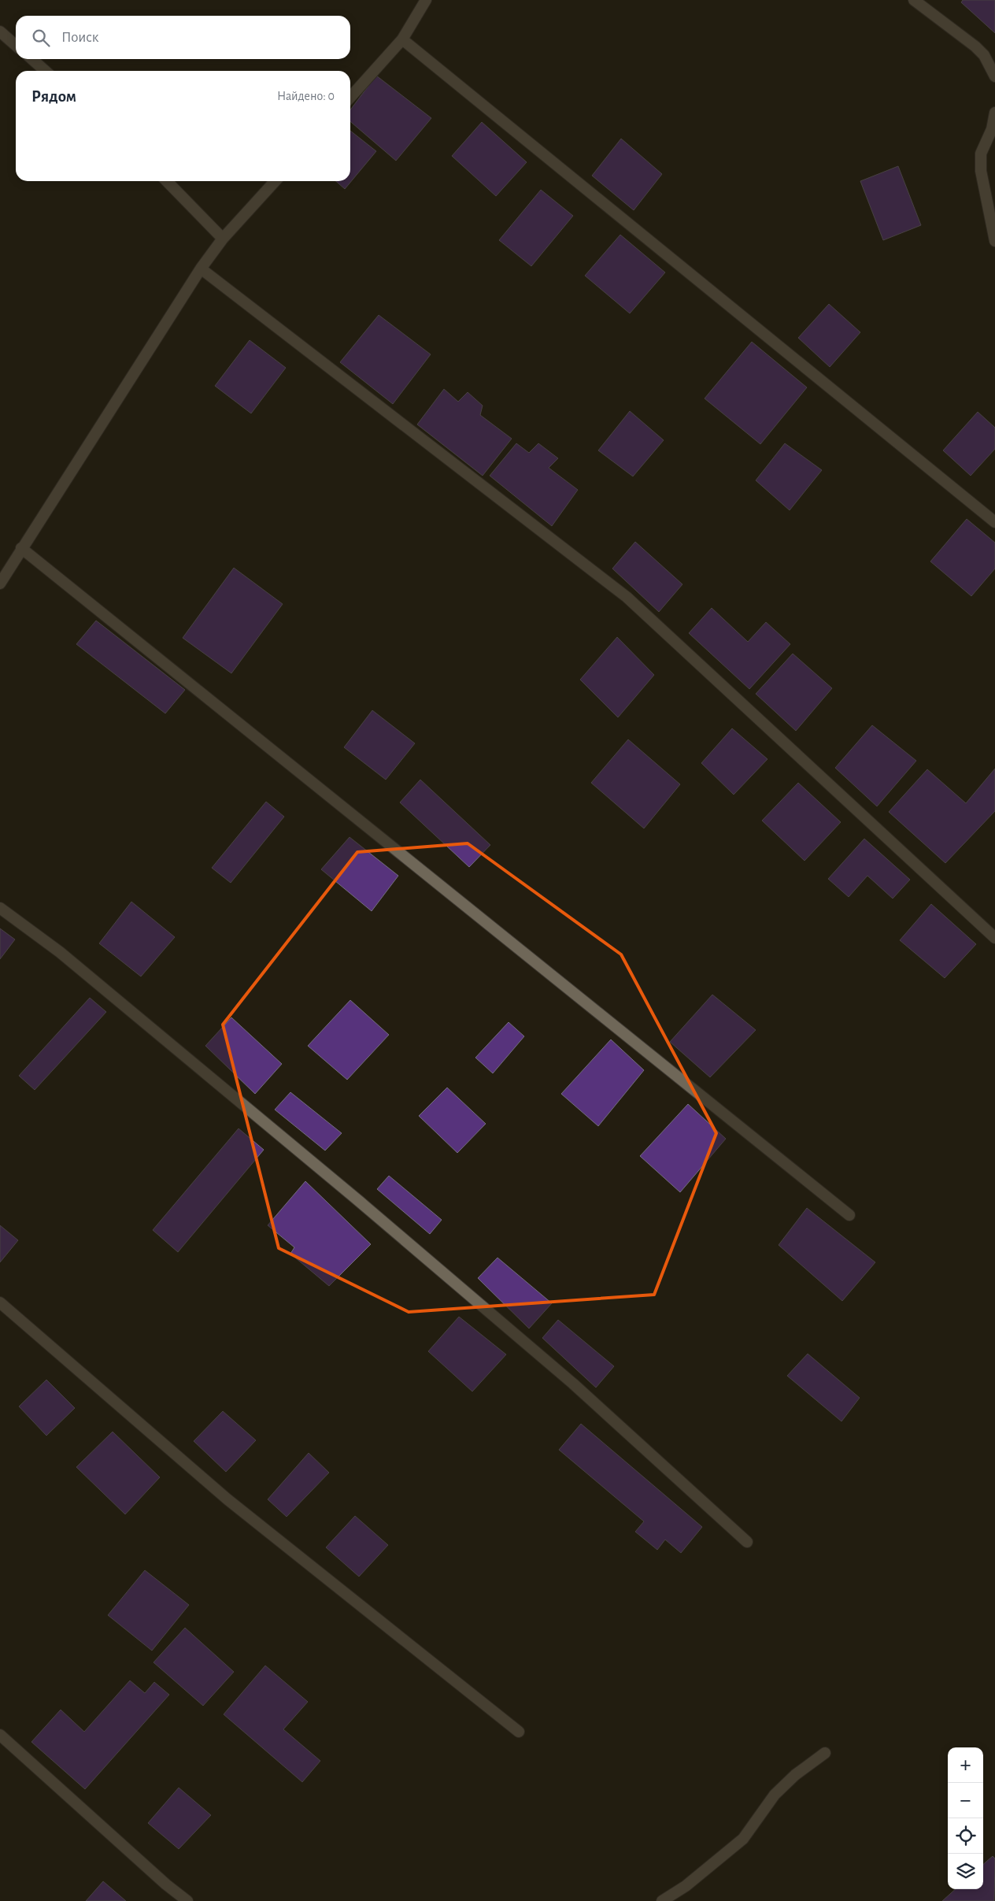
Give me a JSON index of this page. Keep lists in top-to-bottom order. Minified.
{"page":{"search":"Поиск","heading":["Рядом","Найдено: 0"],"map_buttons":["+","−"]}}
